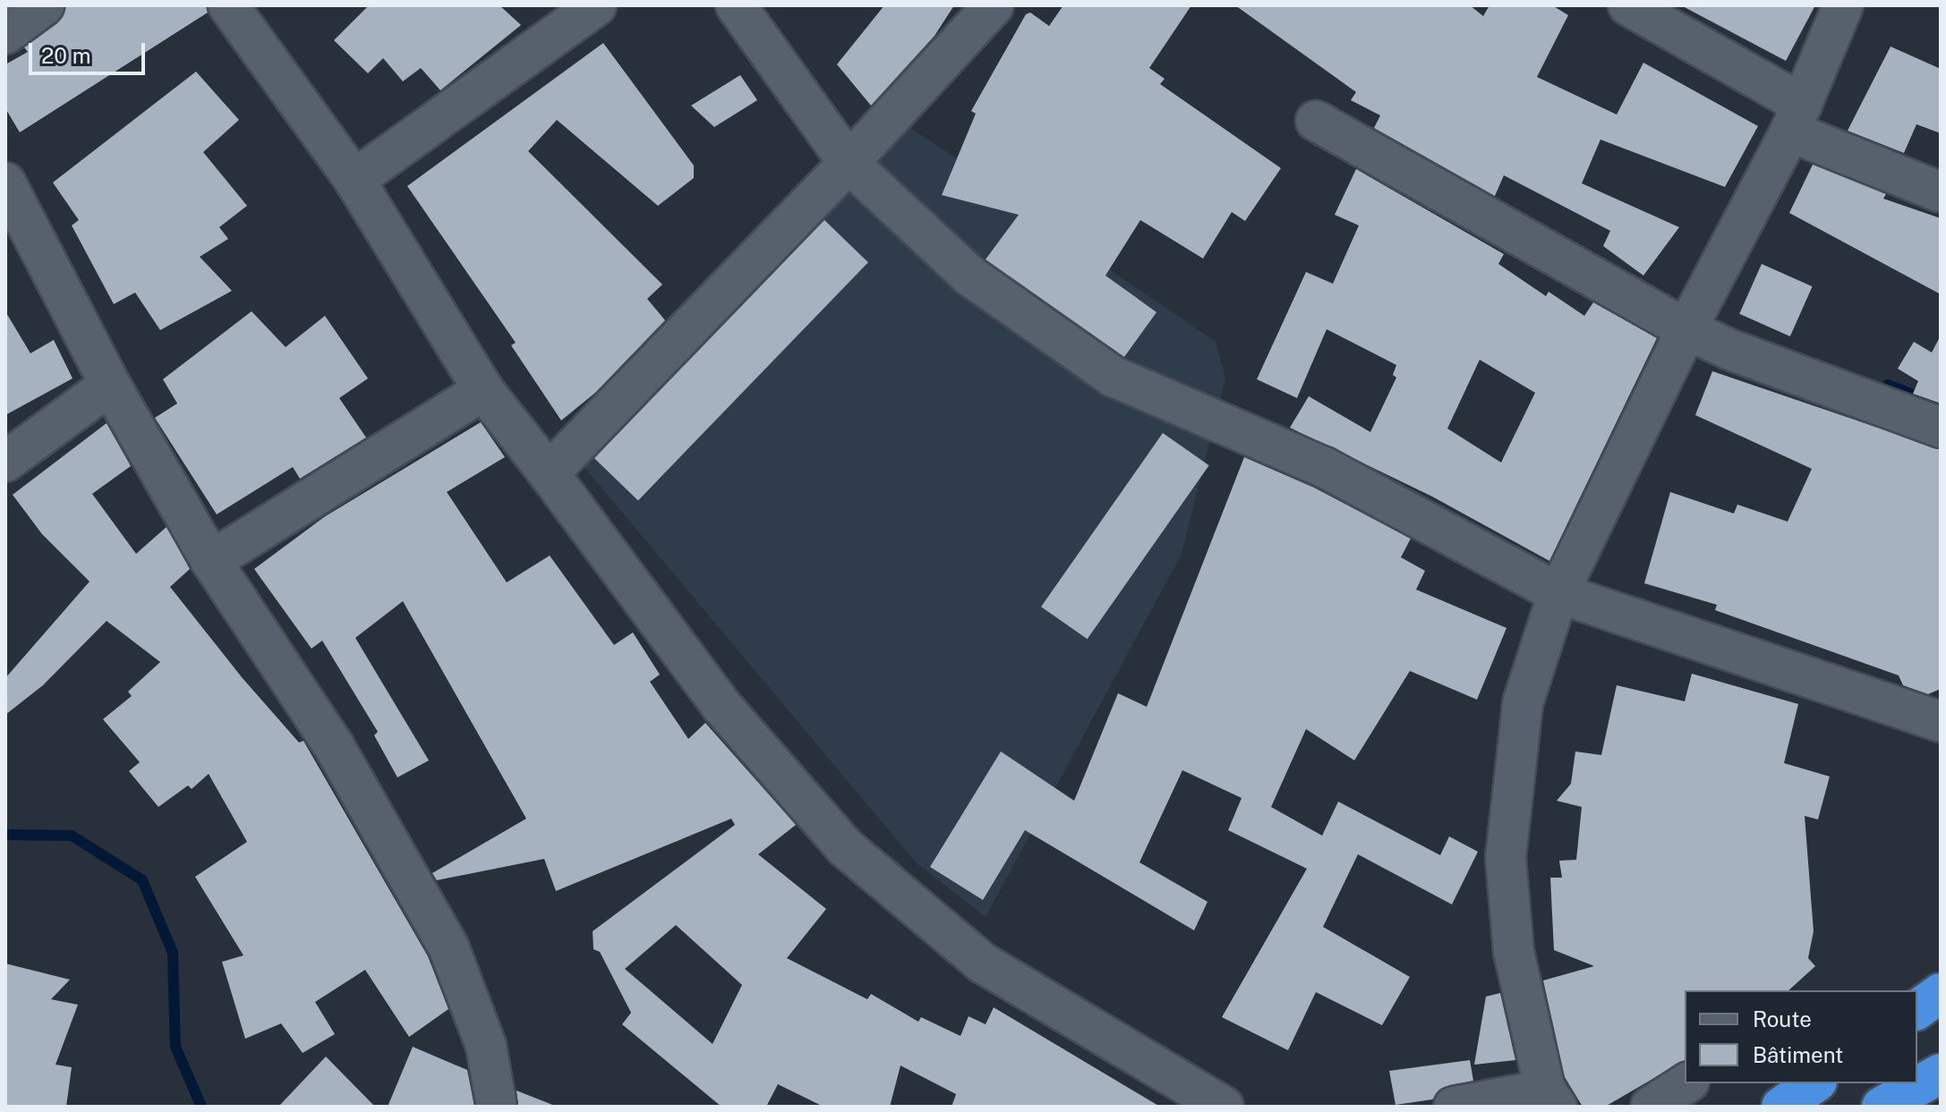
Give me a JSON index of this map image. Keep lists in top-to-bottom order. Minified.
{"legend":["Route","Bâtiment"],"scale_bar":"20 m"}
